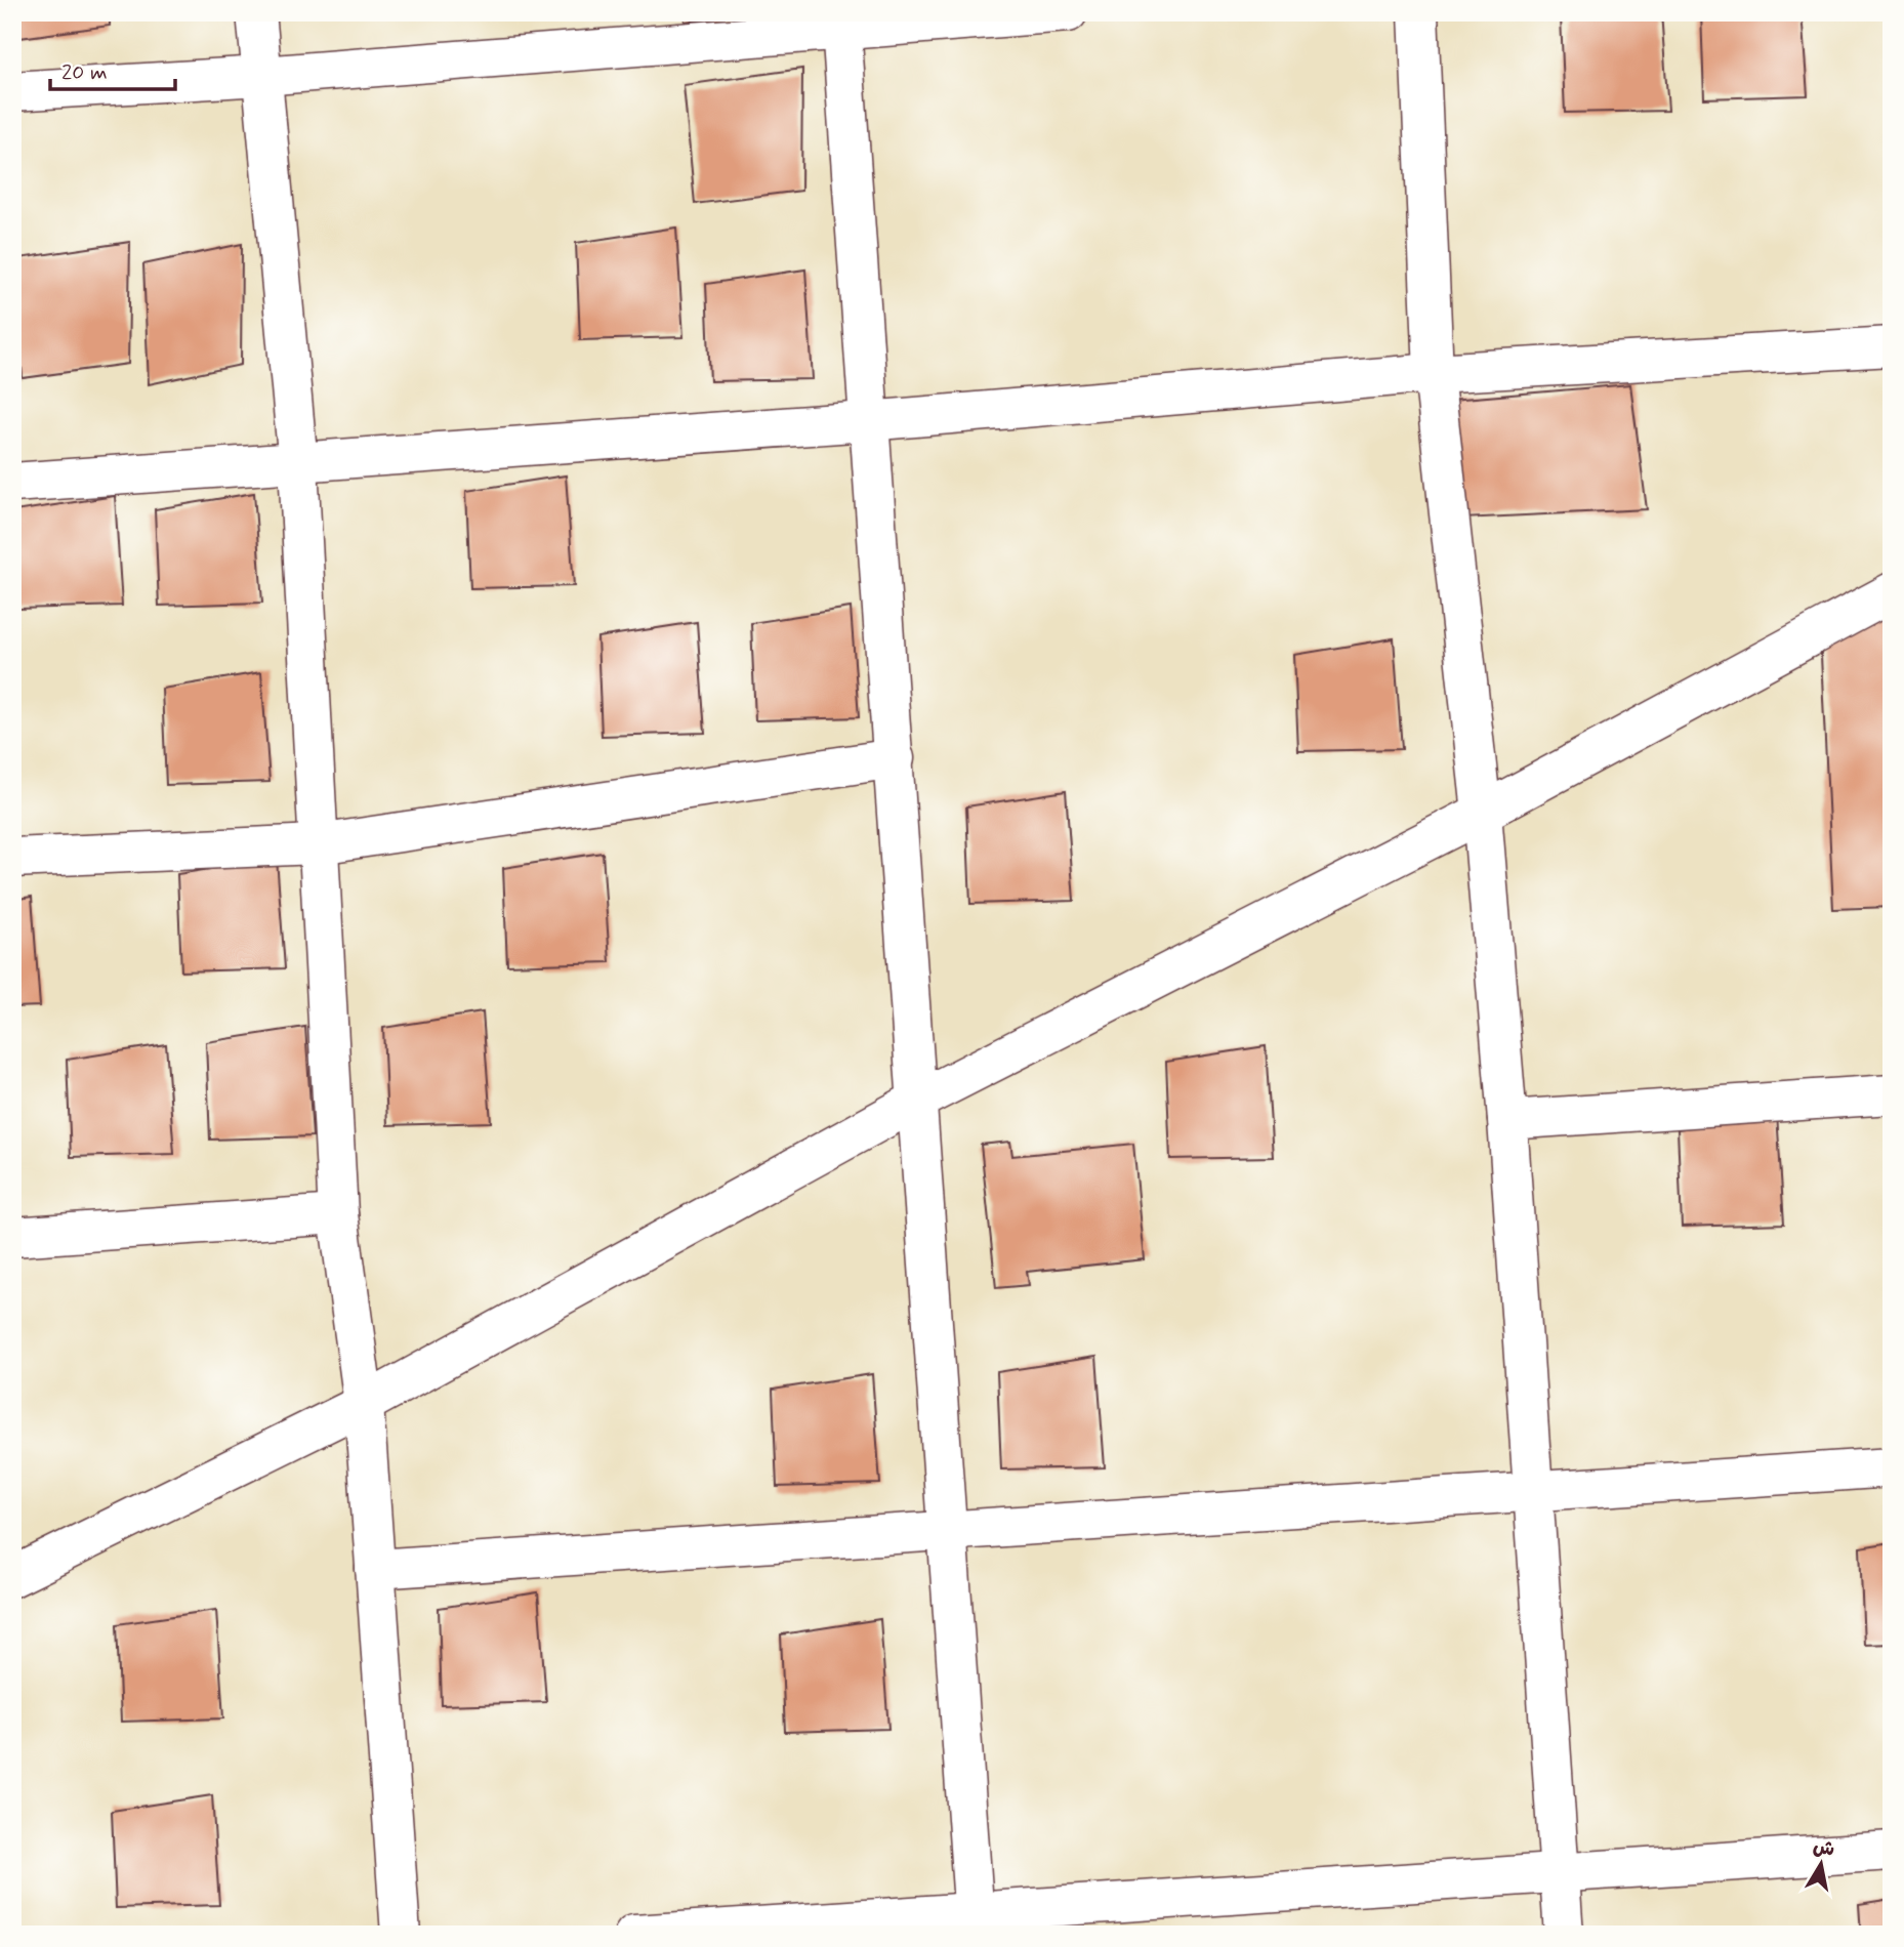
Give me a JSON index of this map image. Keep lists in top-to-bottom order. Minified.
{"scale_bar":"20 m","north":"top"}
